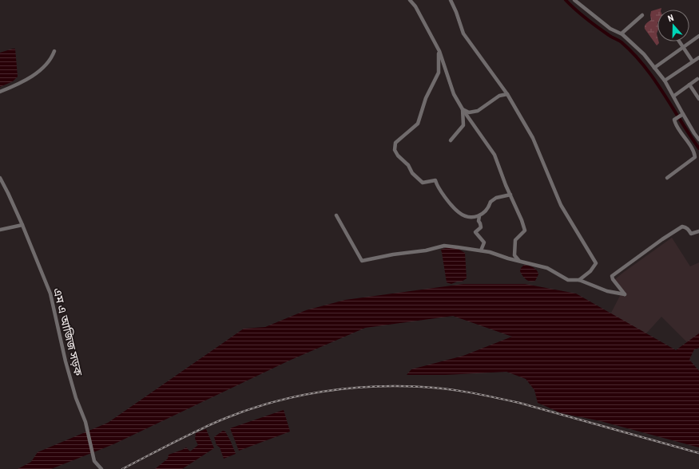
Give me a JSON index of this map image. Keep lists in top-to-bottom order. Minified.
{"streets":{"street":["এম এ আজিজ সড়ক"]},"north":"top"}
